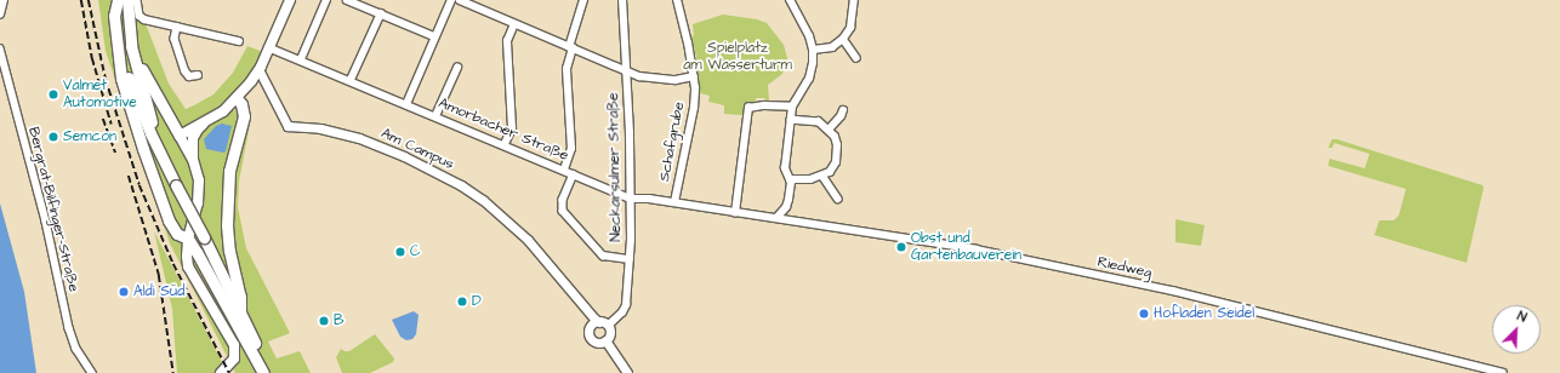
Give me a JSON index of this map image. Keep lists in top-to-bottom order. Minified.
{"streets":{"street":["Amorbacher Straße","Schafgrube","Am Campus","Neckarsulmer Straße","Bergrat-Bilfinger-Straße","Riedweg"]},"crossings":[["Amorbacher Straße","Schafgrube"],["Amorbacher Straße","Neckarsulmer Straße"],["Amorbacher Straße","Riedweg"],["Am Campus","Neckarsulmer Straße"]],"parks":["Spielplatz am Wasserturm"],"places":["Valmet Automotive","Semcon","Obst und Gartenbauverein","C","Aldi Süd","D","Hofladen Seidel","B"],"north":"top right"}
